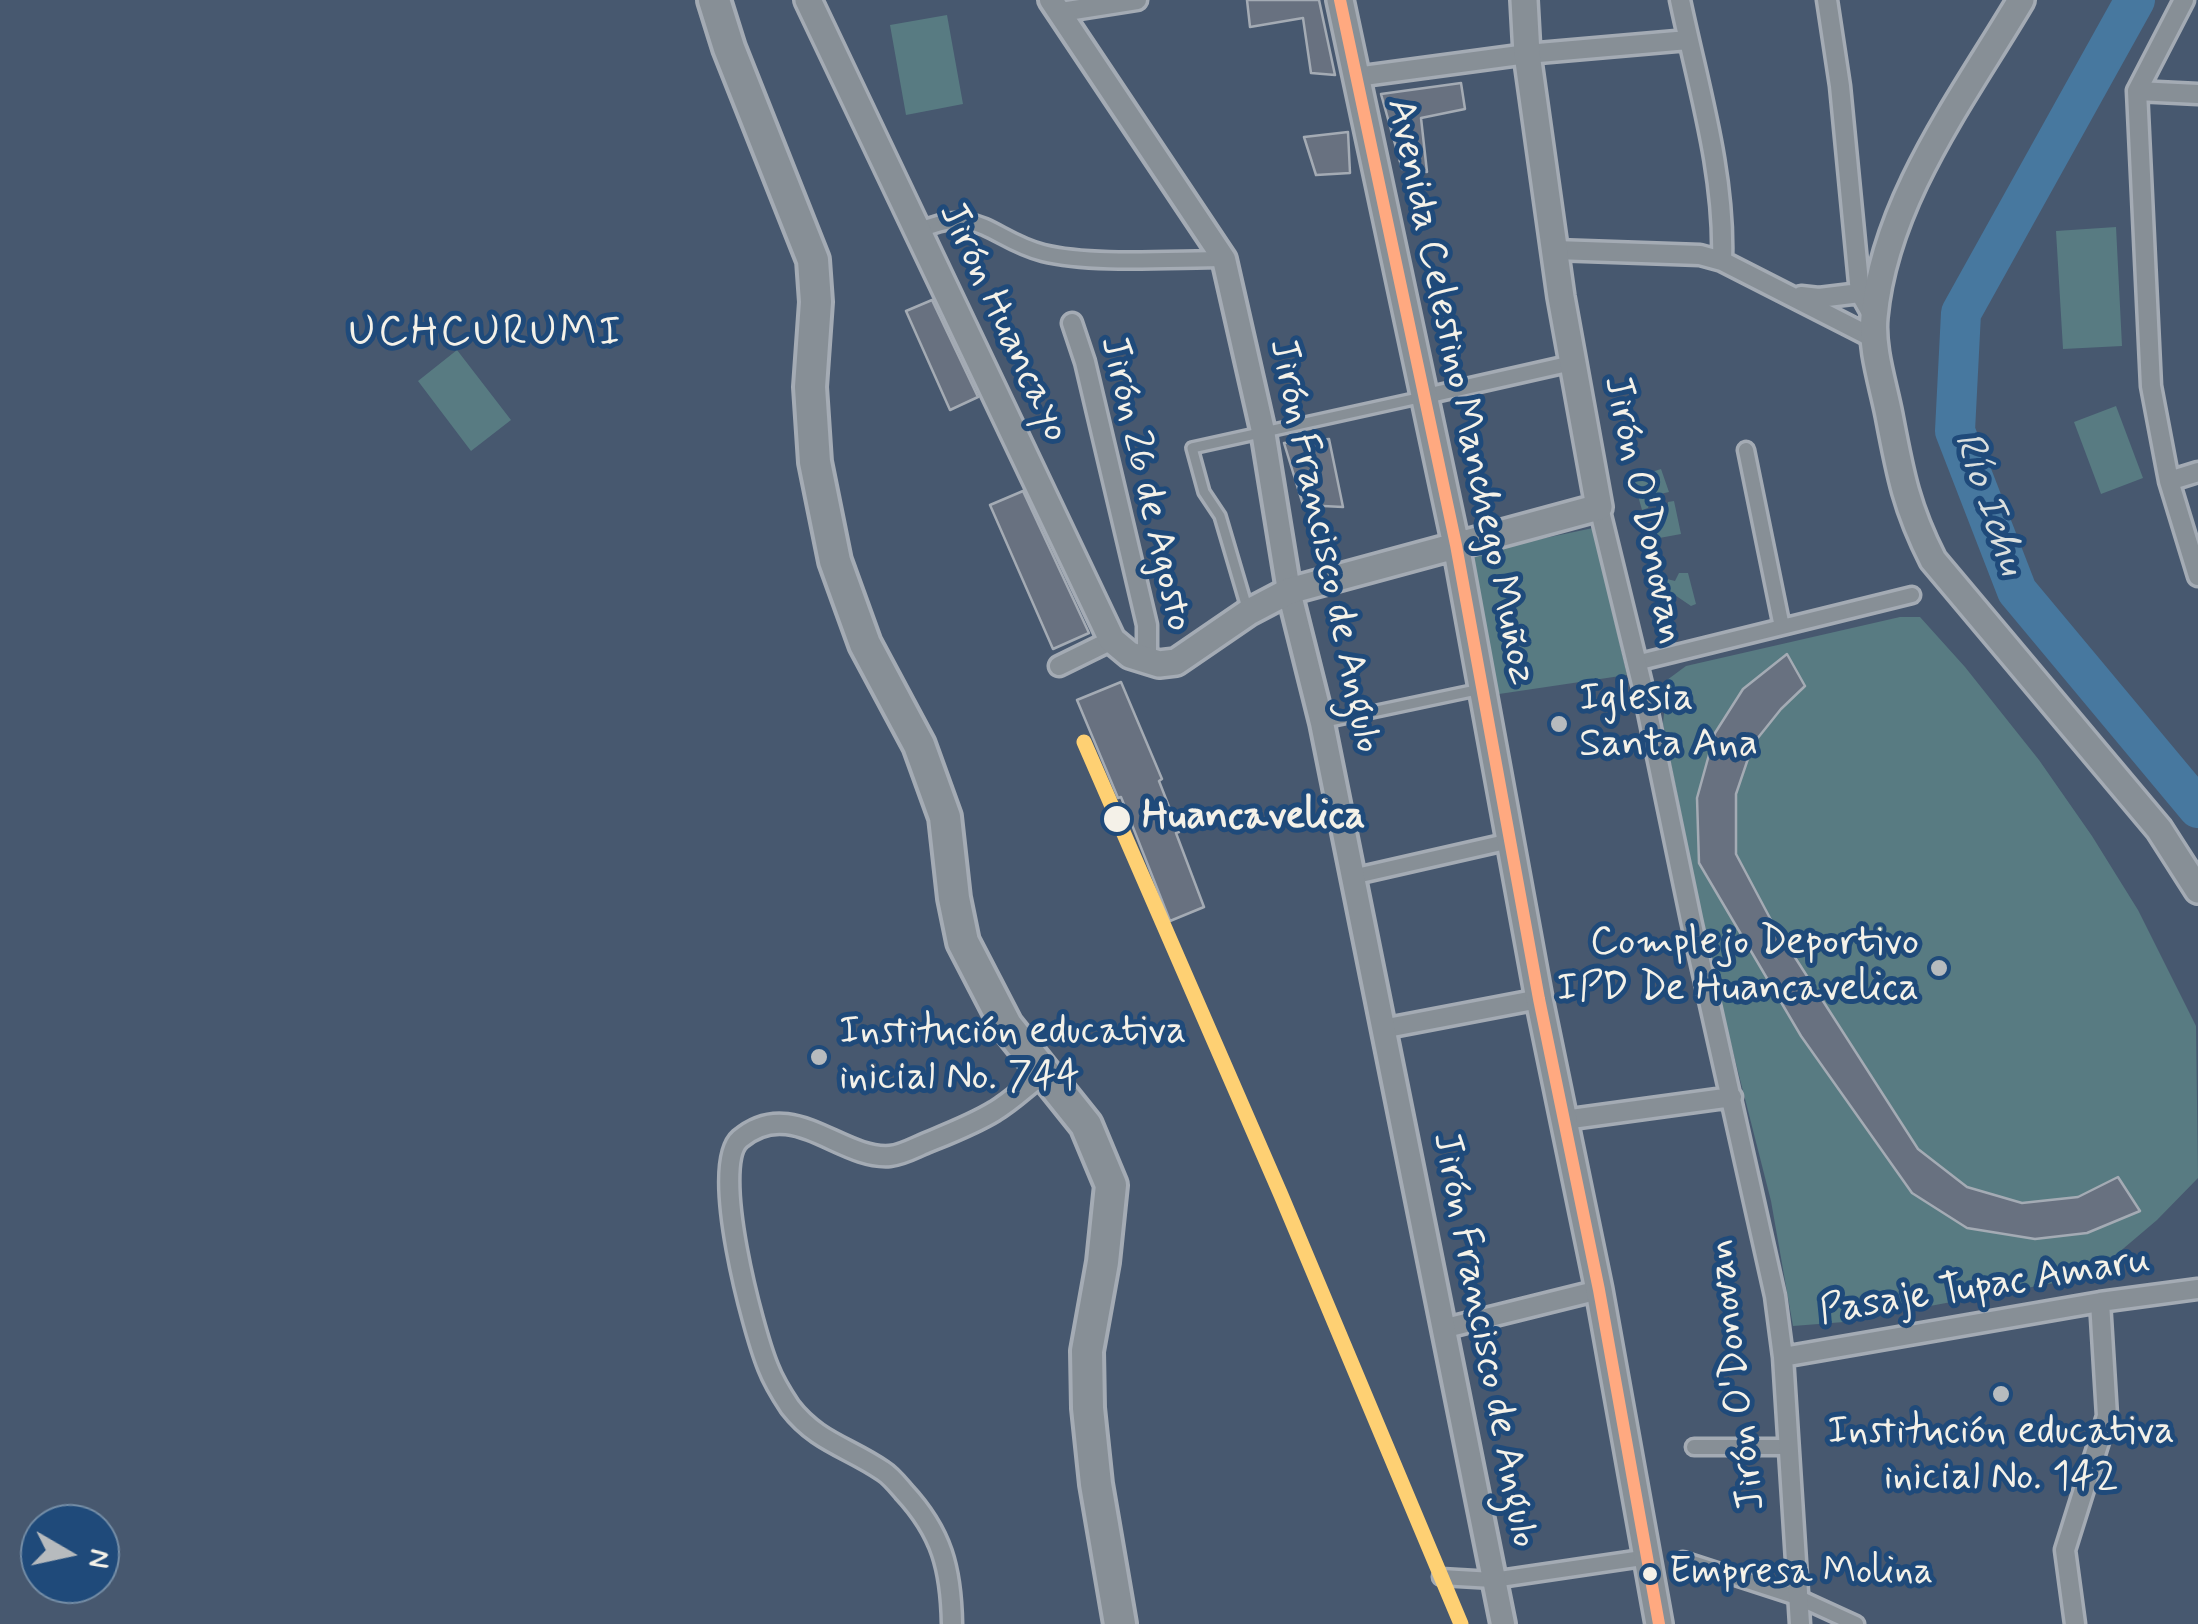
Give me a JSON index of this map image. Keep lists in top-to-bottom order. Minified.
{"streets":{"main road":["Jirón Huancayo","Avenida Celestino Manchego Muñoz","Jirón O'Donovan"],"street":["Jirón 26 de Agosto","Jirón Francisco de Angulo","Pasaje Tupac Amaru"]},"crossings":[["Jirón O'Donovan","Pasaje Tupac Amaru"]],"districts":["UCHCURUMI"],"water":["Río Ichu"],"places":["Iglesia Santa Ana","Huancavelica","Complejo Deportivo IPD De Huancavelica","Institución educativa inicial No. 744","Institución educativa inicial No. 142","Empresa Molina"],"north":"right"}
